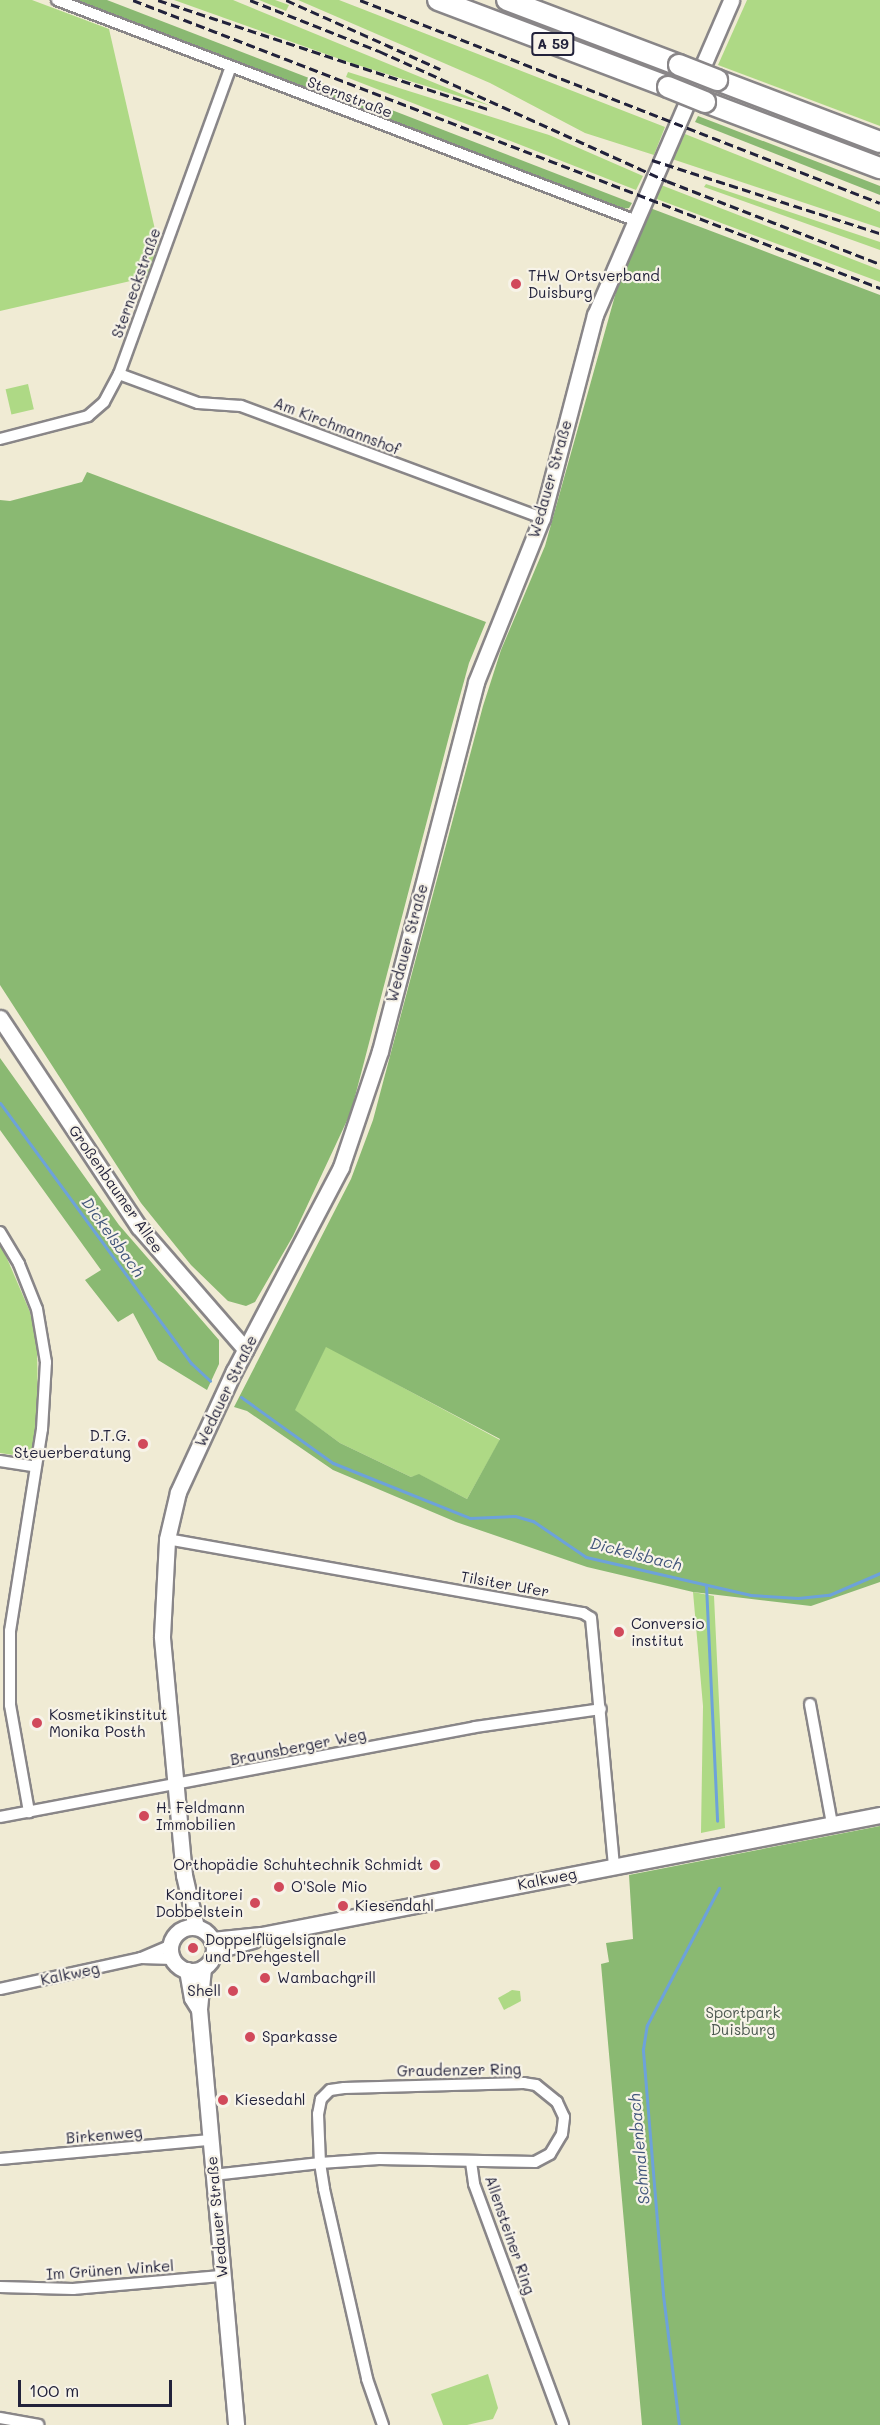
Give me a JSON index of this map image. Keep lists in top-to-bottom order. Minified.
{"streets":{"highway":["A 59"],"street":["Sternstraße","Sterneckstraße","Am Kirchmannshof","Wedauer Straße","Großenbaumer Allee","Tilsiter Ufer","Braunsberger Weg","Kalkweg","Graudenzer Ring","Birkenweg","Allensteiner Ring","Im Grünen Winkel"]},"crossings":[["Sternstraße","Sterneckstraße"],["Sternstraße","Wedauer Straße"],["Sterneckstraße","Am Kirchmannshof"],["Am Kirchmannshof","Wedauer Straße"],["Wedauer Straße","Großenbaumer Allee"],["Wedauer Straße","Tilsiter Ufer"],["Wedauer Straße","Braunsberger Weg"],["Wedauer Straße","Birkenweg"],["Wedauer Straße","Allensteiner Ring"],["Wedauer Straße","Im Grünen Winkel"],["Tilsiter Ufer","Braunsberger Weg"],["Tilsiter Ufer","Kalkweg"],["Graudenzer Ring","Allensteiner Ring"]],"water":["Dickelsbach","Schmalenbach"],"parks":["Sportpark Duisburg"],"places":["THW Ortsverband Duisburg","D.T.G. Steuerberatung","Conversio institut","Kosmetikinstitut Monika Posth","H. Feldmann Immobilien","Orthopädie Schuhtechnik Schmidt","O'Sole Mio","Konditorei Dobbelstein","Kiesendahl","Doppelflügelsignale und Drehgestell","Wambachgrill","Shell","Sparkasse","Kiesedahl"],"scale_bar":"100 m"}
